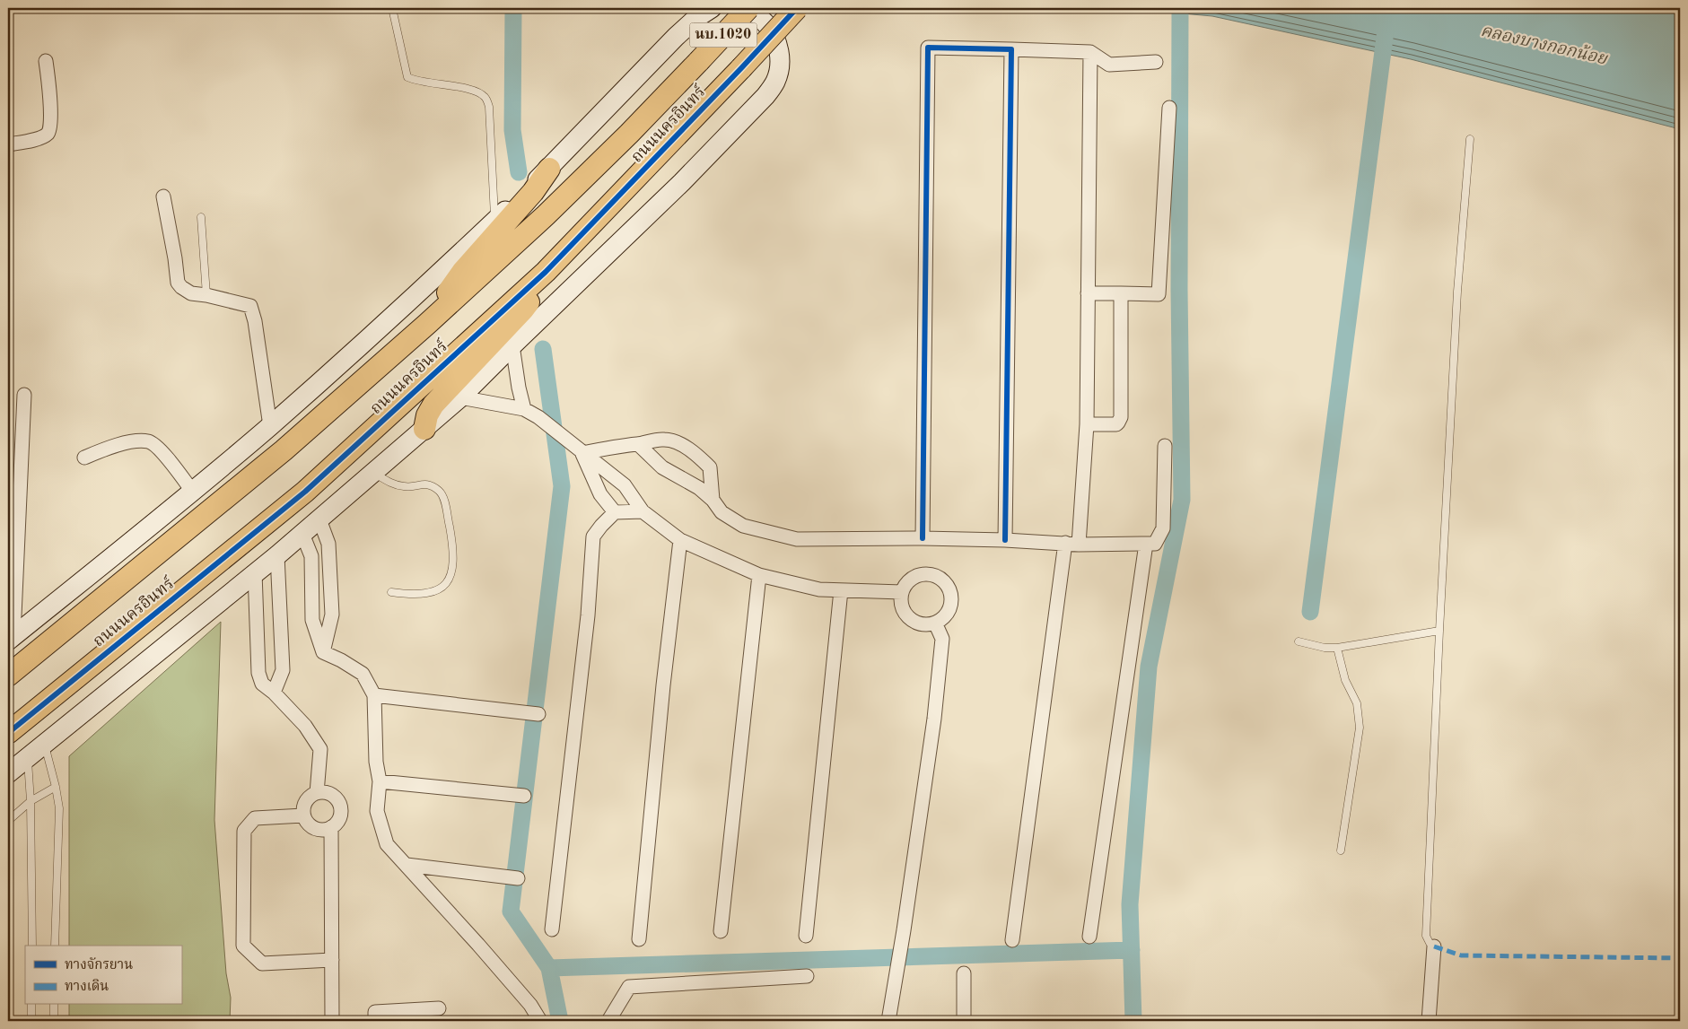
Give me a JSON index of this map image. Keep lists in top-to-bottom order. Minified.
{"streets":{"main road":["นบ.1020","ถนนนครอินทร์"]},"water":["คลองบางกอกน้อย"],"legend":["ทางจักรยาน","ทางเดิน"]}
